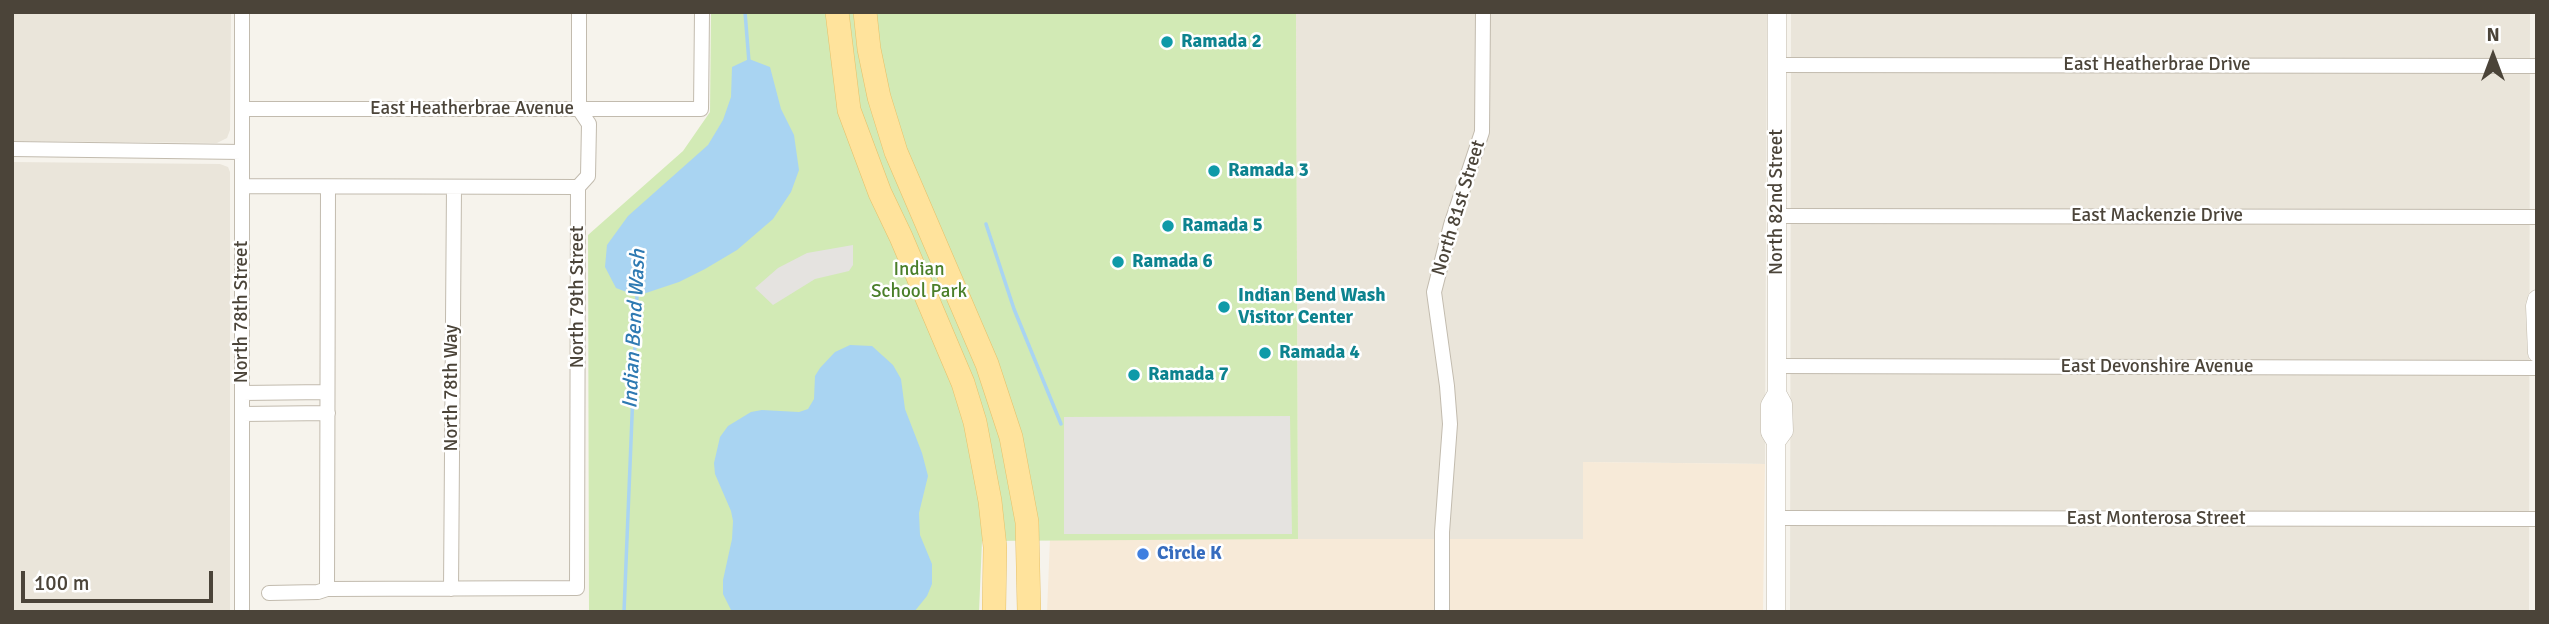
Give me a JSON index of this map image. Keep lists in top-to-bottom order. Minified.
{"streets":{"street":["East Heatherbrae Drive","East Heatherbrae Avenue","North 82nd Street","North 81st Street","East Mackenzie Drive","North 79th Street","North 78th Street","East Devonshire Avenue","North 78th Way","East Monterosa Street"]},"crossings":[["East Heatherbrae Drive","North 82nd Street"],["East Heatherbrae Avenue","North 79th Street"],["East Heatherbrae Avenue","North 78th Street"],["North 82nd Street","East Mackenzie Drive"],["North 82nd Street","East Devonshire Avenue"],["North 82nd Street","East Monterosa Street"],["North 79th Street","North 78th Way"]],"water":["Indian Bend Wash"],"parks":["Indian School Park"],"places":["Ramada 2","Ramada 3","Ramada 5","Ramada 6","Indian Bend Wash Visitor Center","Ramada 4","Ramada 7","Circle K"],"scale_bar":"100 m","north":"top"}
